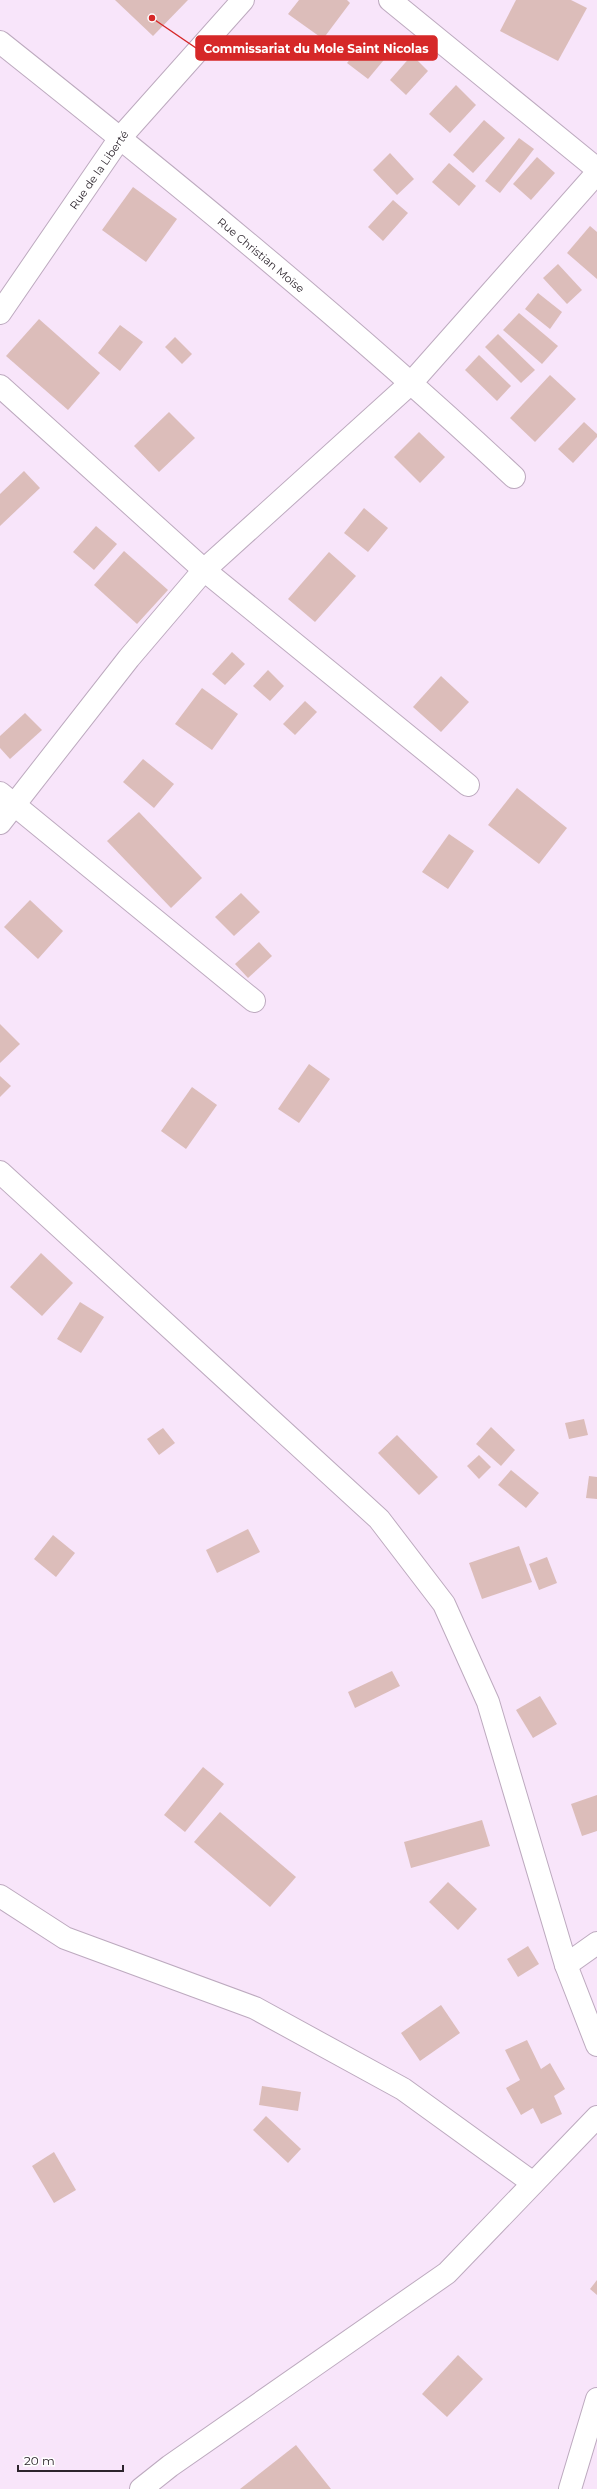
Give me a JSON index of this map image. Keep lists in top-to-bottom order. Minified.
{"streets":{"street":["Rue de la Liberté","Rue Christian Moïse"]},"crossings":[["Rue de la Liberté","Rue Christian Moïse"]],"places":["Commissariat du Mole Saint Nicolas"],"scale_bar":"20 m"}
